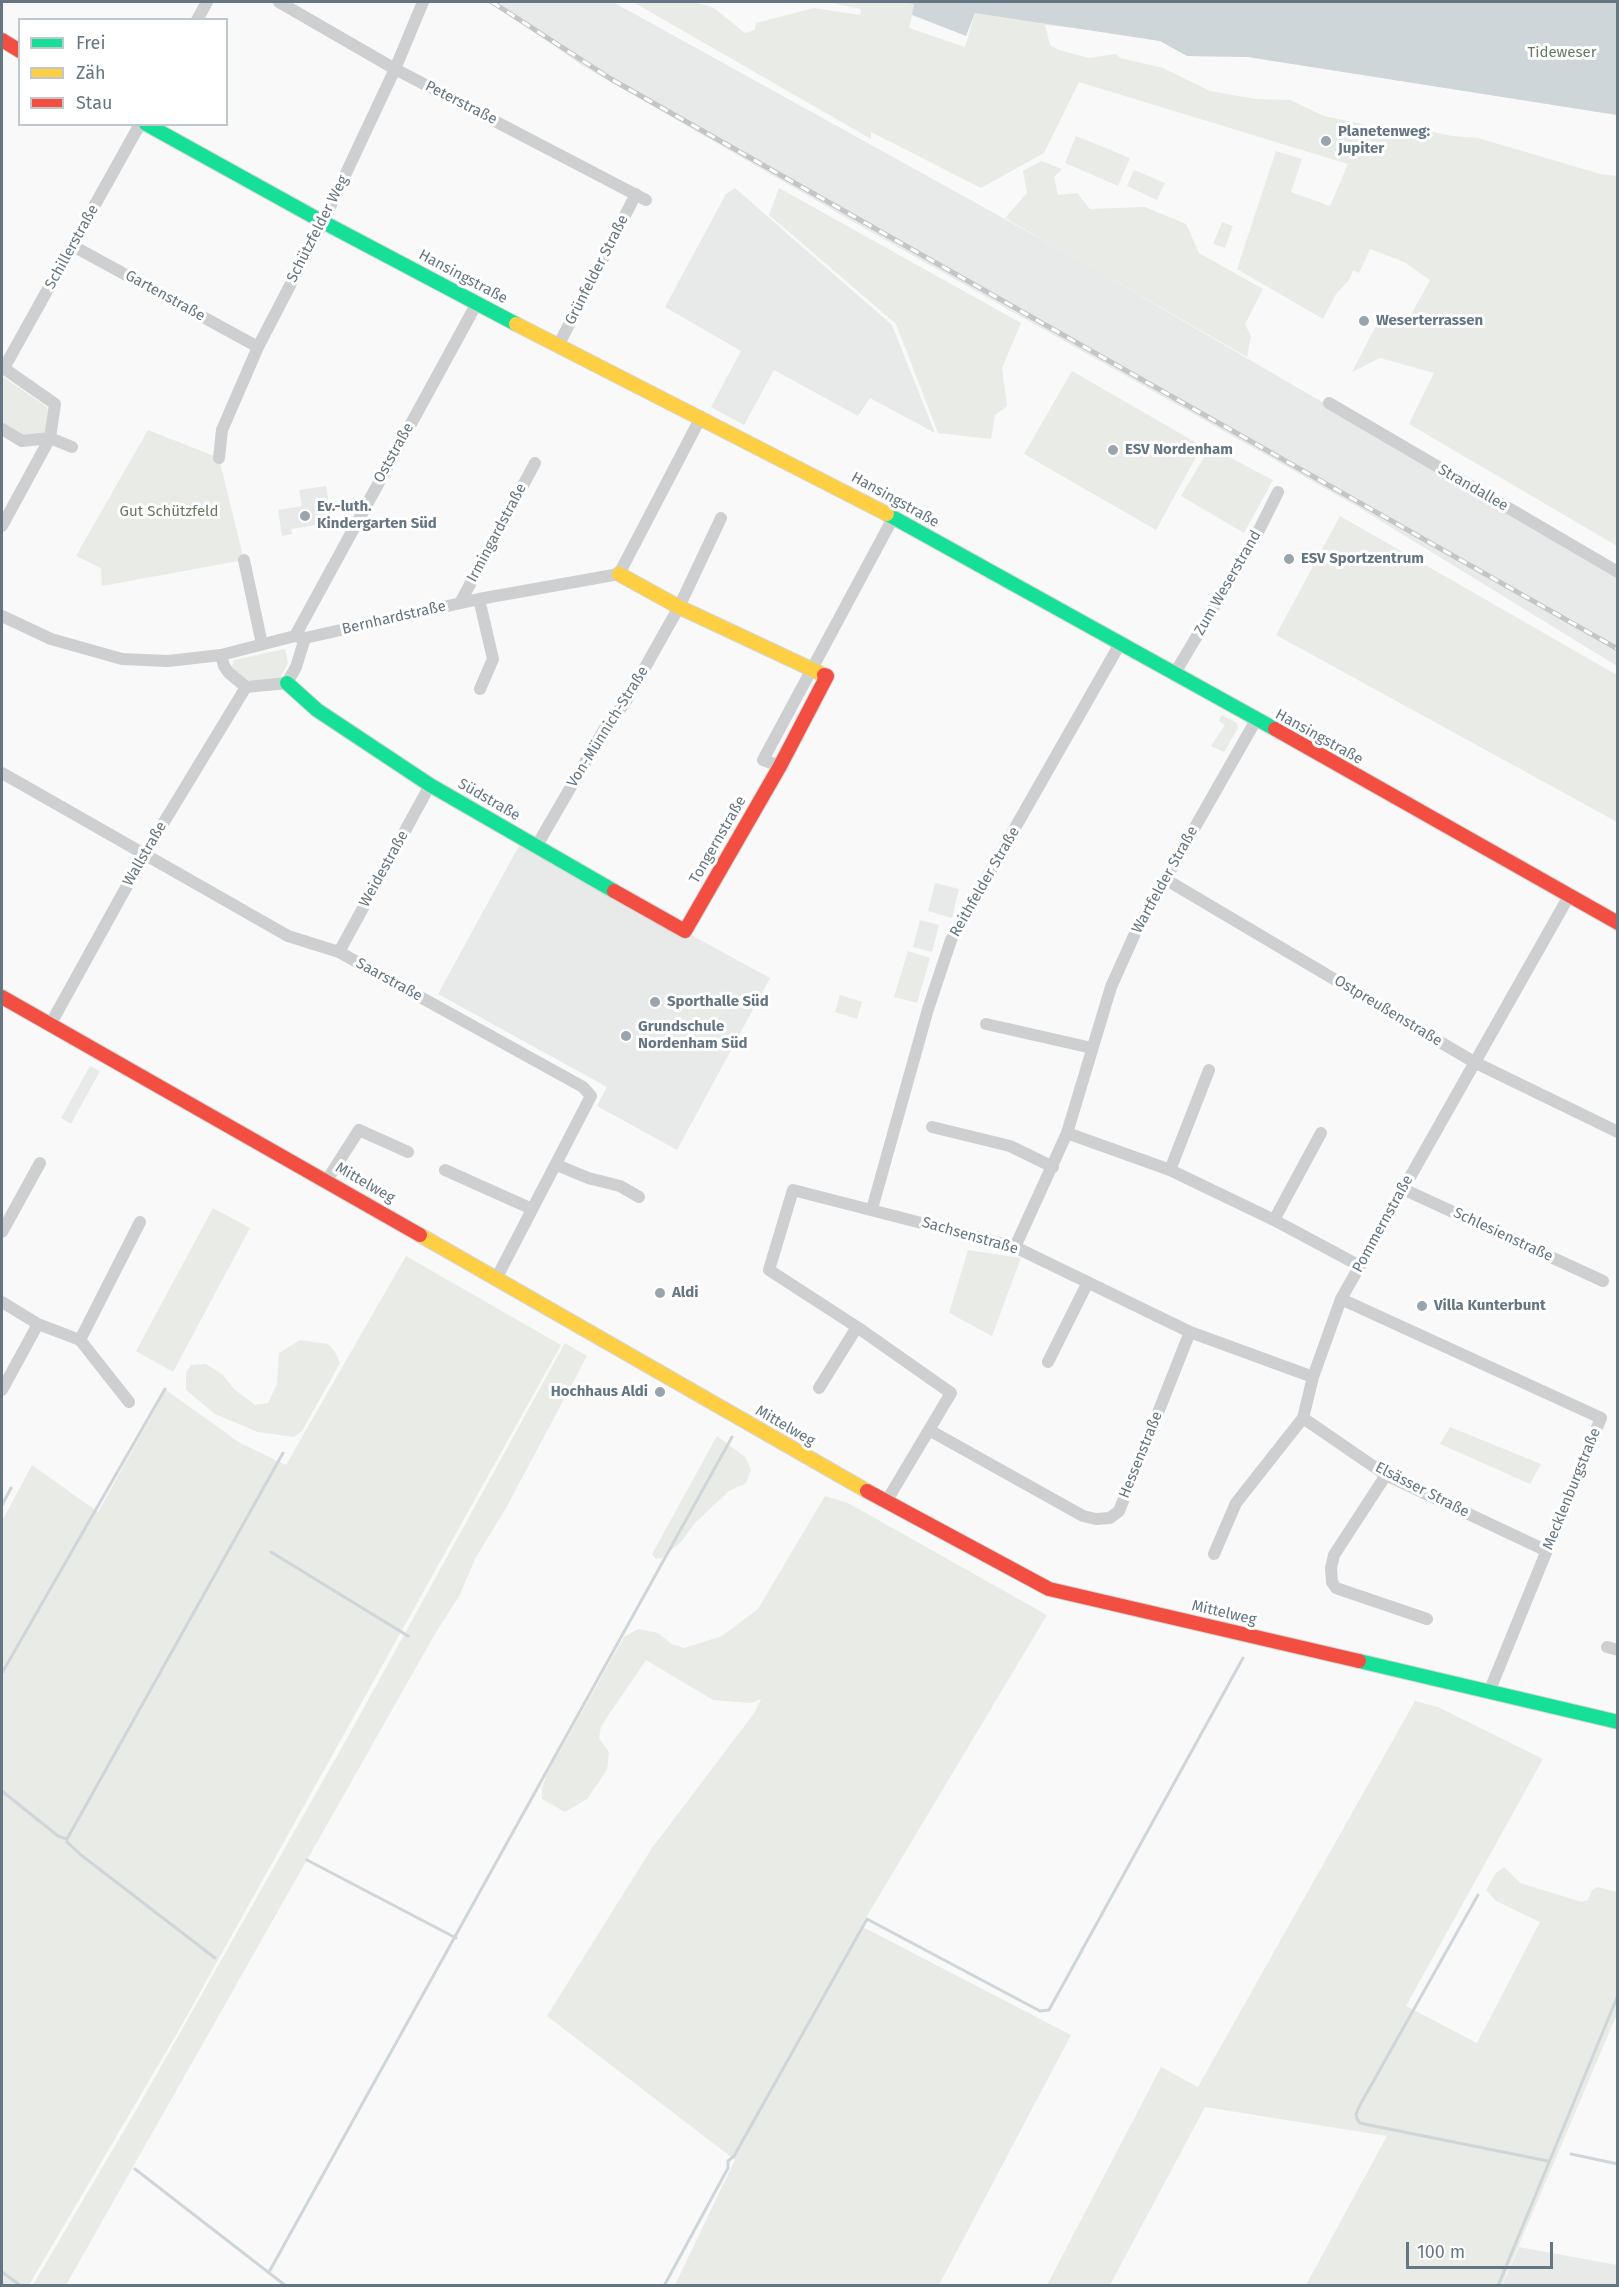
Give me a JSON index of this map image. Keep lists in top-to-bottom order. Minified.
{"streets":{"street":["Peterstraße","Schützfelder Weg","Schillerstraße","Grünfelder Straße","Hansingstraße","Gartenstraße","Oststraße","Strandallee","Irmingardstraße","Zum Weserstrand","Bernhardstraße","Von-Münnich-Straße","Südstraße","Tongernstraße","Wallstraße","Weidestraße","Wartfelder Straße","Reithfelder Straße","Saarstraße","Ostpreußenstraße","Mittelweg","Pommernstraße","Schlesienstraße","Sachsenstraße","Hessenstraße","Mecklenburgstraße","Elsässer Straße"]},"crossings":[["Peterstraße","Schützfelder Weg"],["Peterstraße","Grünfelder Straße"],["Schützfelder Weg","Hansingstraße"],["Schützfelder Weg","Gartenstraße"],["Schillerstraße","Gartenstraße"],["Grünfelder Straße","Hansingstraße"],["Hansingstraße","Oststraße"],["Hansingstraße","Zum Weserstrand"],["Hansingstraße","Wartfelder Straße"],["Hansingstraße","Reithfelder Straße"],["Hansingstraße","Pommernstraße"],["Oststraße","Bernhardstraße"],["Oststraße","Südstraße"],["Irmingardstraße","Bernhardstraße"],["Von-Münnich-Straße","Südstraße"],["Südstraße","Tongernstraße"],["Südstraße","Weidestraße"],["Wallstraße","Saarstraße"],["Wallstraße","Mittelweg"],["Weidestraße","Saarstraße"],["Wartfelder Straße","Ostpreußenstraße"],["Wartfelder Straße","Sachsenstraße"],["Reithfelder Straße","Sachsenstraße"],["Saarstraße","Mittelweg"],["Ostpreußenstraße","Pommernstraße"],["Mittelweg","Sachsenstraße"],["Mittelweg","Mecklenburgstraße"],["Pommernstraße","Schlesienstraße"],["Pommernstraße","Sachsenstraße"],["Pommernstraße","Mecklenburgstraße"],["Pommernstraße","Elsässer Straße"],["Sachsenstraße","Hessenstraße"],["Mecklenburgstraße","Elsässer Straße"]],"parks":["Tideweser","Gut Schützfeld"],"places":["Planetenweg: Jupiter","Weserterrassen","ESV Nordenham","Ev.-luth. Kindergarten Süd","ESV Sportzentrum","Sporthalle Süd","Grundschule Nordenham Süd","Aldi","Villa Kunterbunt","Hochhaus Aldi"],"legend":["Frei","Zäh","Stau"],"scale_bar":"100 m"}
